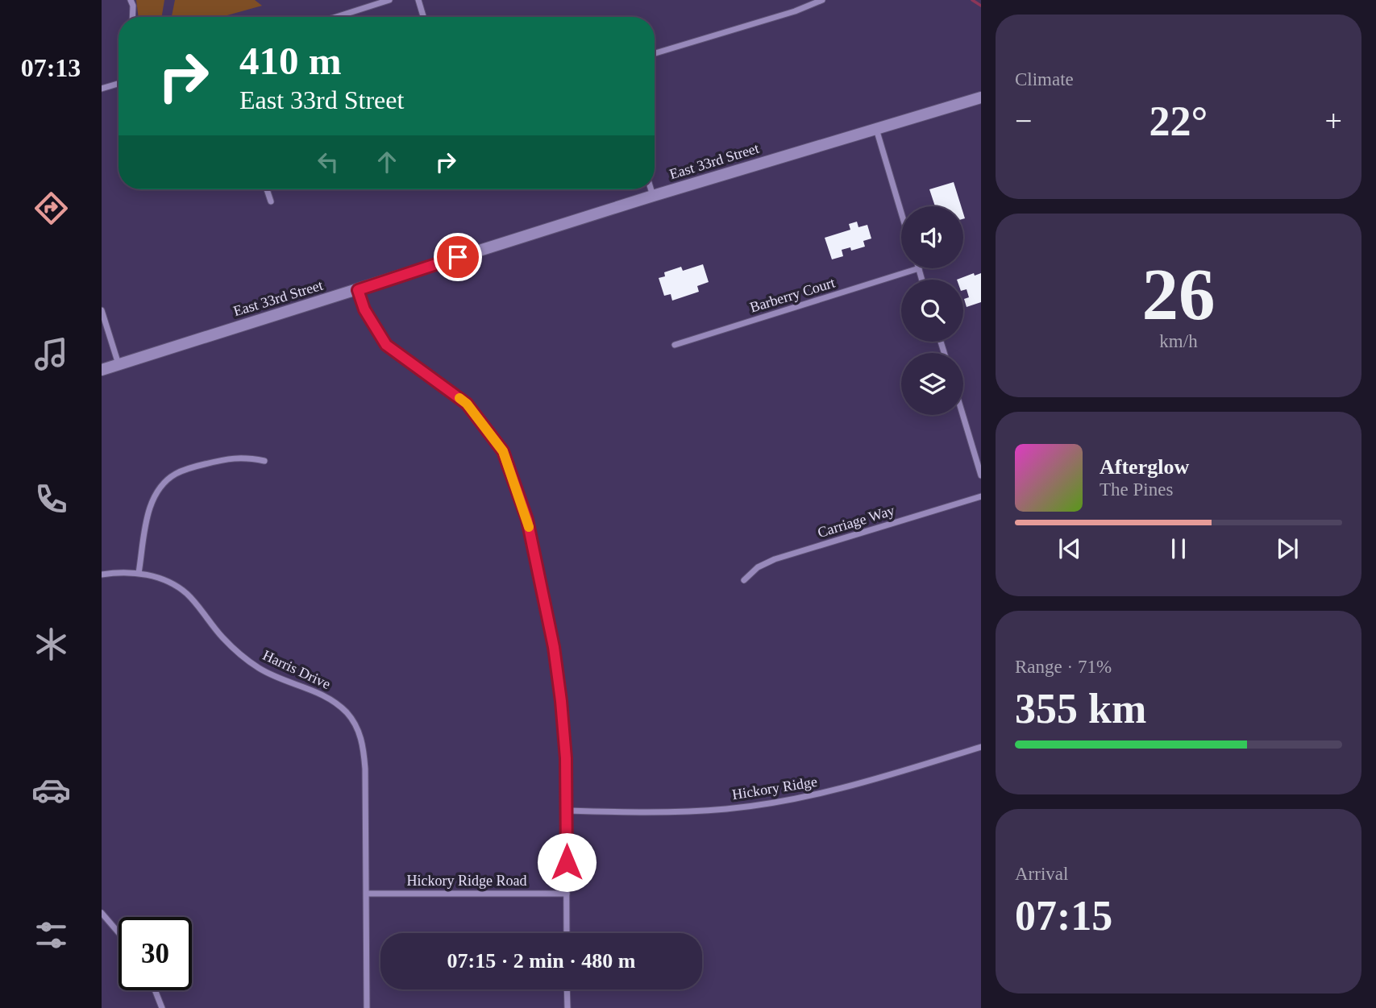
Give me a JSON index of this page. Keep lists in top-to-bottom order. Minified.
{"streets":{"street":["East 33rd Street","Barberry Court","Carriage Way","Harris Drive","Hickory Ridge","Hickory Ridge Road"]},"crossings":[["Harris Drive","Hickory Ridge Road"]],"page":{"tabs":"07:13","tile":["Climate",["26","km/h"],["Range · 71%","355 km"],["Arrival","07:15"]],"turn":["410 m","East 33rd Street"],"heat":["−","22°","+"],"song":["Afterglow","The Pines"],"limit":"30","trip":"07:15 · 2 min · 480 m"}}
